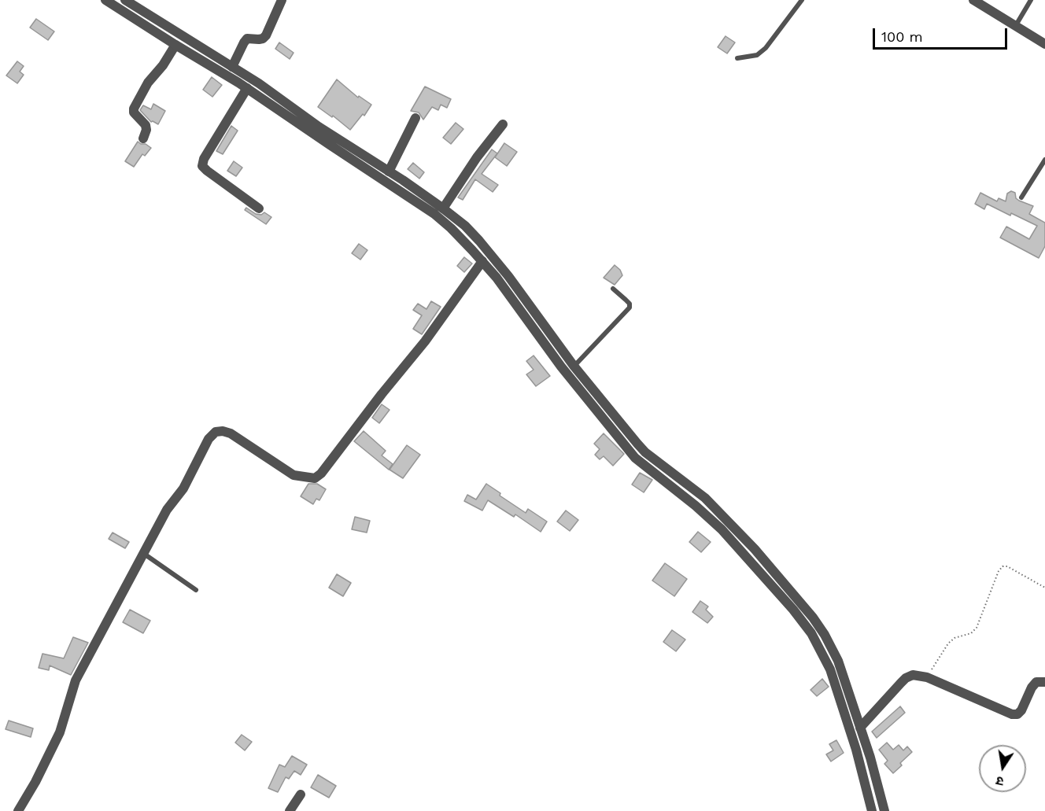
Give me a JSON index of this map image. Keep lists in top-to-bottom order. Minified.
{"scale_bar":"100 m","north":"bottom"}
